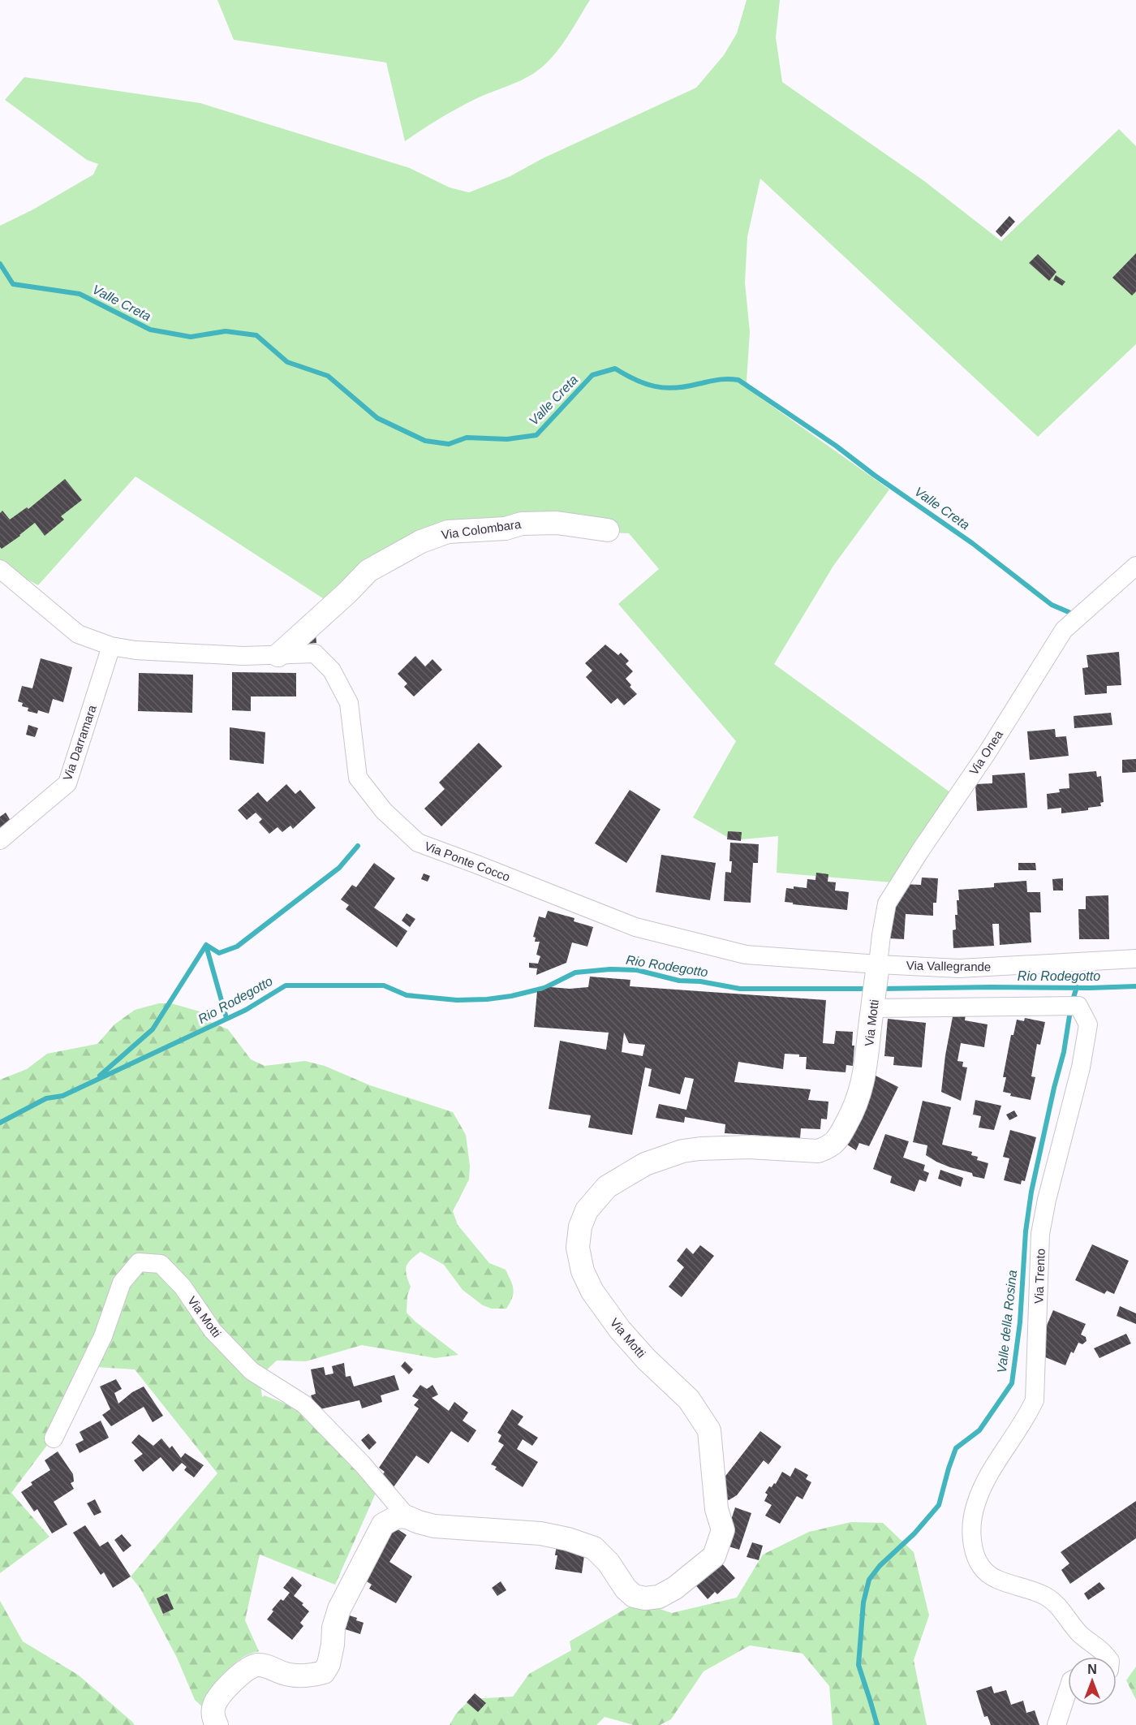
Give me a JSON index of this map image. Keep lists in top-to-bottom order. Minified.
{"streets":{"street":["Via Colombara","Via Darramara","Via Onea","Via Ponte Cocco","Via Vallegrande","Via Motti","Via Trento"]},"crossings":[["Via Colombara","Via Ponte Cocco"],["Via Darramara","Via Ponte Cocco"],["Via Onea","Via Ponte Cocco"],["Via Onea","Via Vallegrande"],["Via Onea","Via Motti"],["Via Ponte Cocco","Via Vallegrande"],["Via Ponte Cocco","Via Motti"],["Via Vallegrande","Via Motti"],["Via Motti","Via Trento"]],"water":["Valle Creta","Rio Rodegotto","Valle della Rosina"],"north":"top"}
